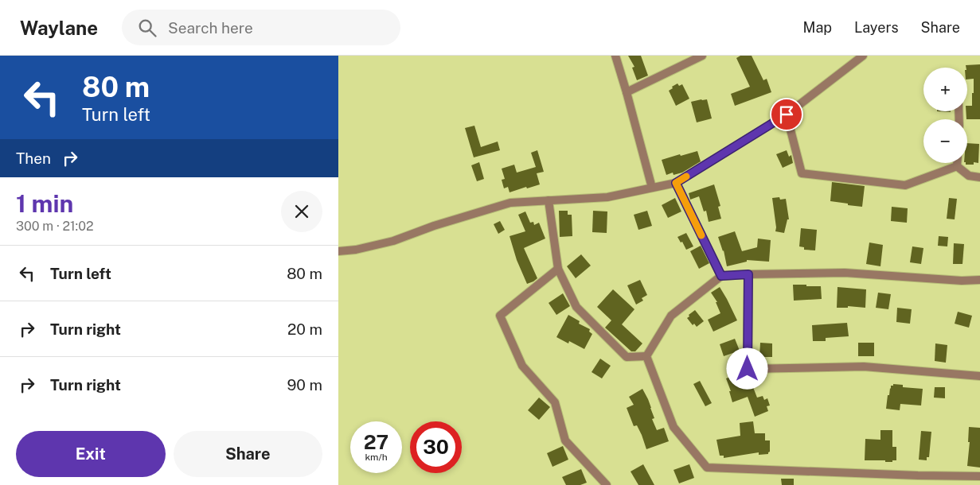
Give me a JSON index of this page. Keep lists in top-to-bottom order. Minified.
{"page":{"header":"Waylane","search":"Search here","nav":["Map","Layers","Share"],"turn":["80 m","Turn left"],"map_buttons":["+","−"],"then":"Then","heading":["1 min","300 m · 21:02"],"list":[{"name":"Turn left","value":"80 m"},{"name":"Turn right","value":"20 m"},{"name":"Turn right","value":"90 m"}],"speed":"27 km/h","limit":"30","buttons":["Exit","Share"]}}
